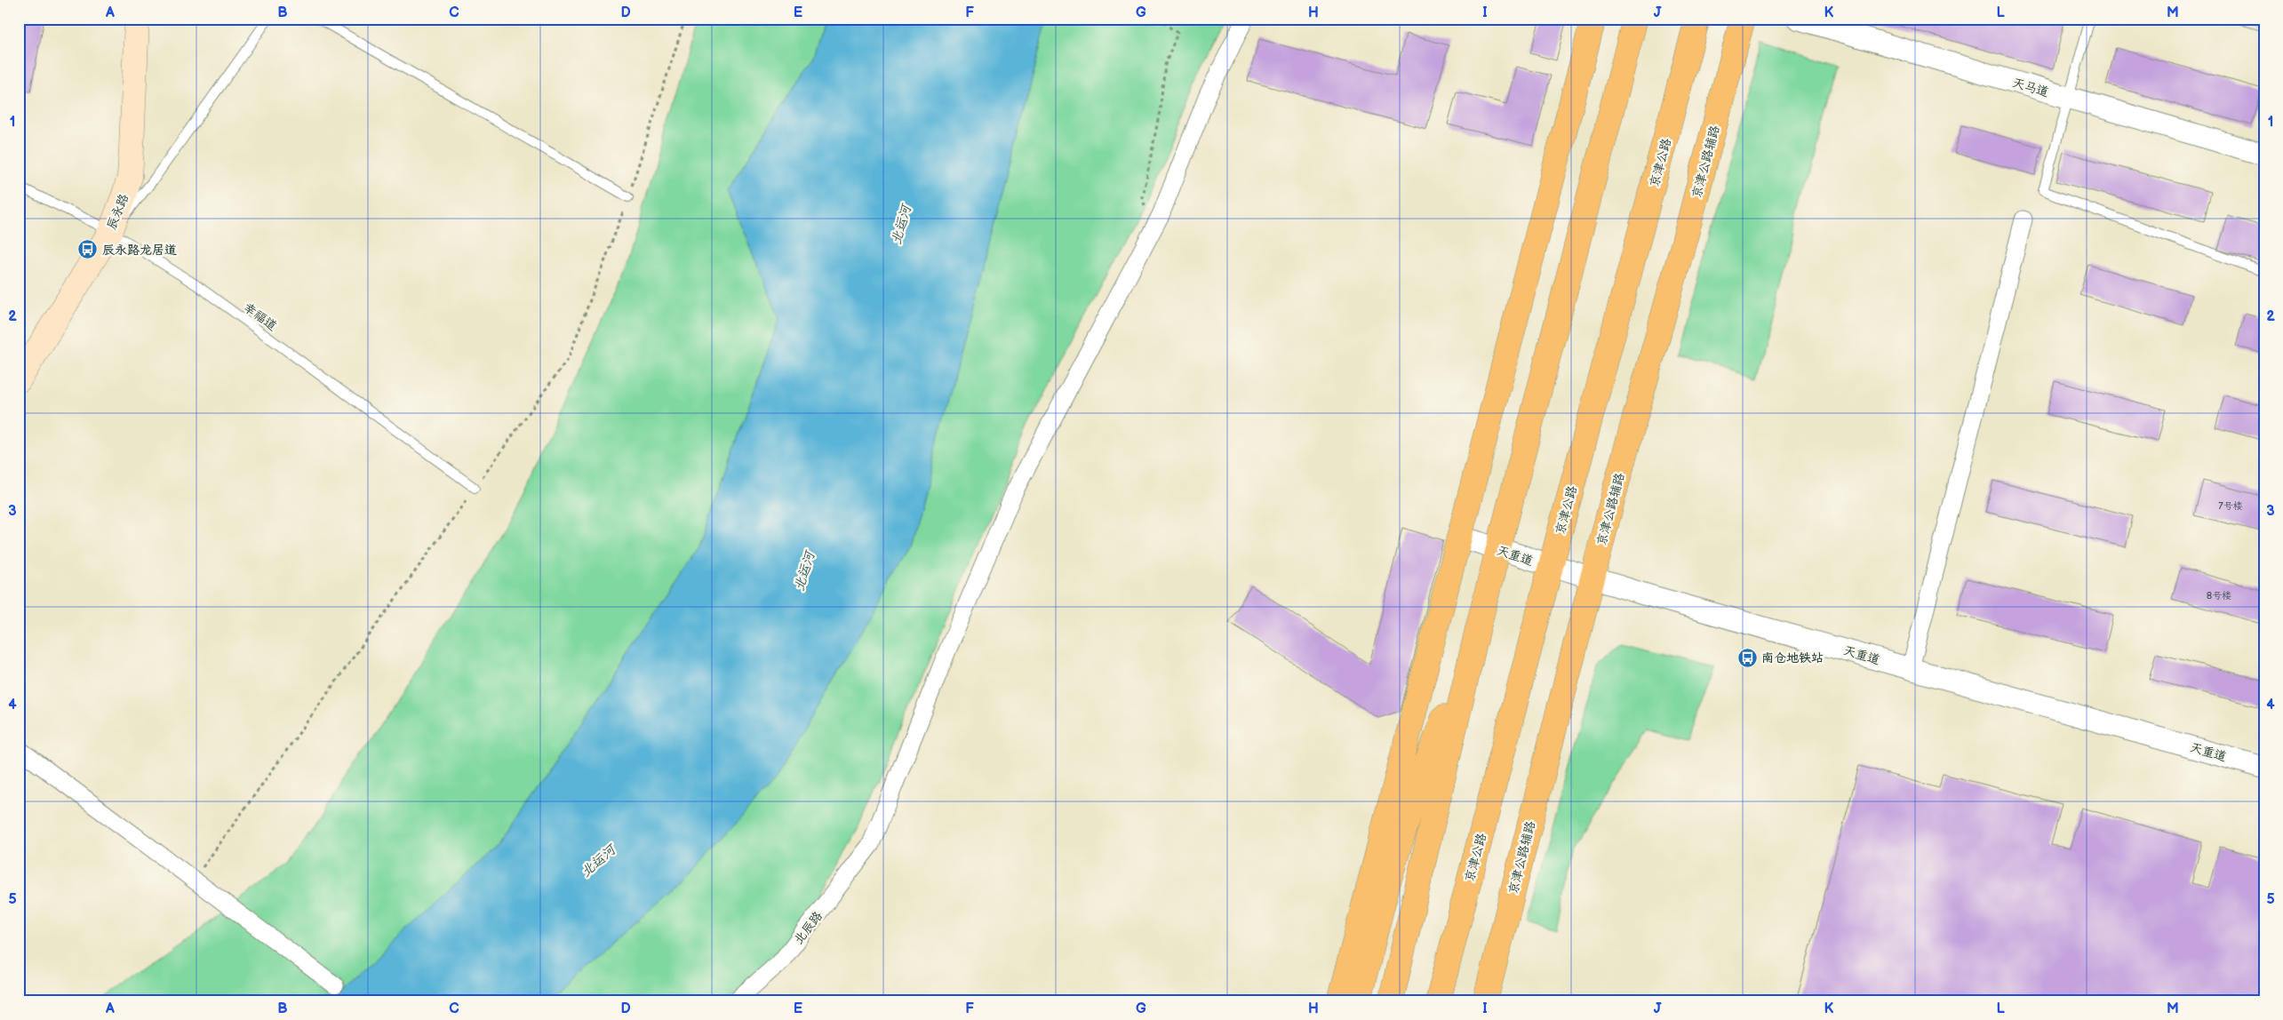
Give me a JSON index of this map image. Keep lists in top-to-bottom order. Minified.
{"streets":{"main road":["京津公路辅路","京津公路","辰永路"],"street":["天马道","天重道","北辰路"],"lane":["幸福道"]},"crossings":[["京津公路辅路","天重道"],["京津公路","天重道"],["辰永路","幸福道"]],"water":["北运河"],"places":{"bus stop":["辰永路龙居道","南仓地铁站"]},"house_numbers":["7号楼","8号楼"],"grid":{"columns":["A","B","C","D","E","F","G","H","I","J","K","L","M"],"rows":["1","2","3","4","5"]}}
